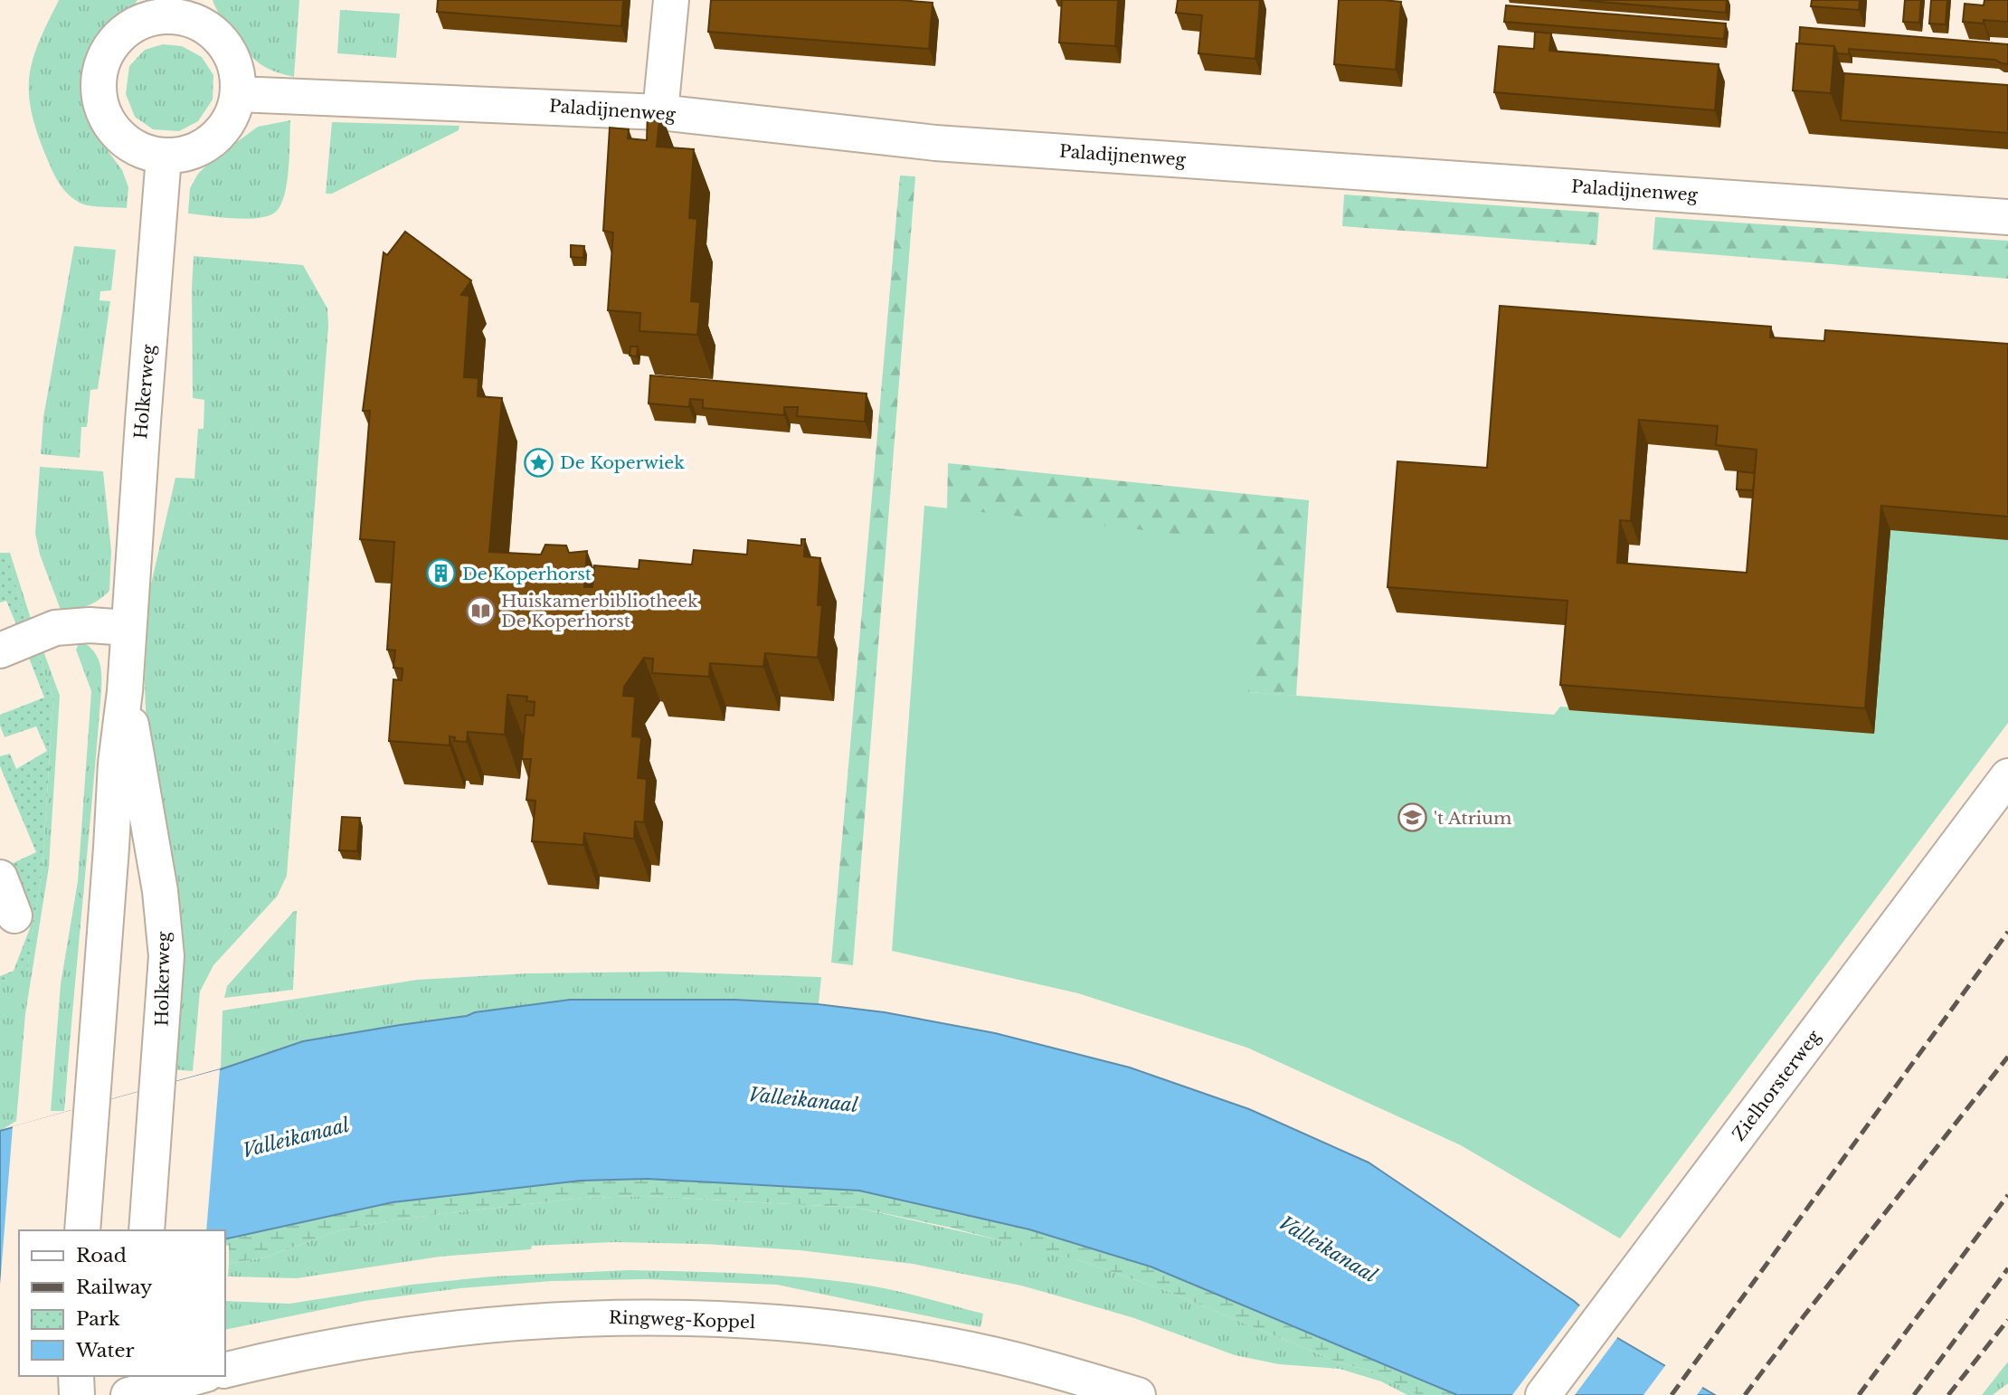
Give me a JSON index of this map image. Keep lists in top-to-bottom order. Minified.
{"streets":{"street":["Paladijnenweg","Holkerweg","Zielhorsterweg","Ringweg-Koppel"]},"crossings":[["Paladijnenweg","Holkerweg"]],"water":["Valleikanaal"],"places":{"place":["De Koperwiek"],"building":["De Koperhorst"],"library":["Huiskamerbibliotheek De Koperhorst"],"school or university":["'t Atrium"]},"legend":["Road","Railway","Park","Water"]}
